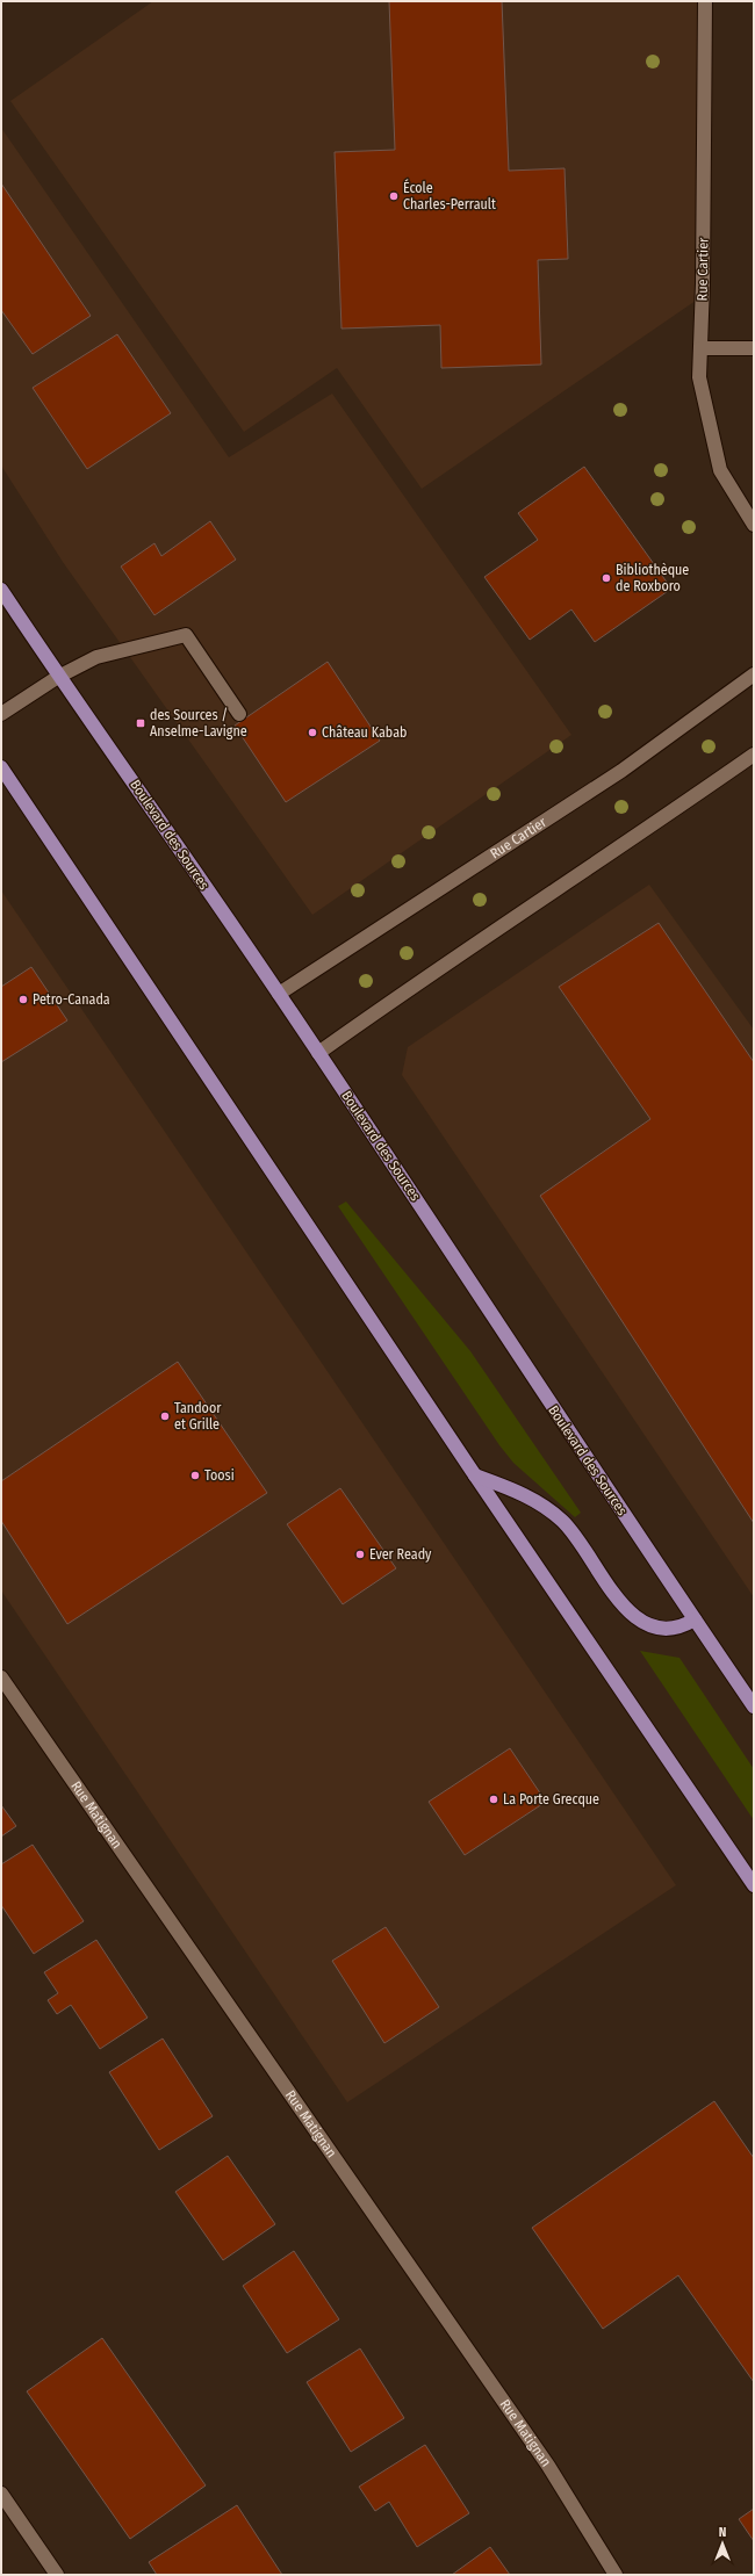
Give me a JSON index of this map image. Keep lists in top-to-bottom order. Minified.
{"streets":{"main road":["Boulevard des Sources"],"street":["Rue Cartier","Rue Matignan"]},"crossings":[["Rue Cartier","Boulevard des Sources"]],"places":{"other":["École Charles-Perrault","Bibliothèque de Roxboro","Château Kabab","Petro-Canada","Tandoor et Grille","Toosi","Ever Ready","La Porte Grecque"],"transit":["des Sources / Anselme-Lavigne"]},"north":"top"}
